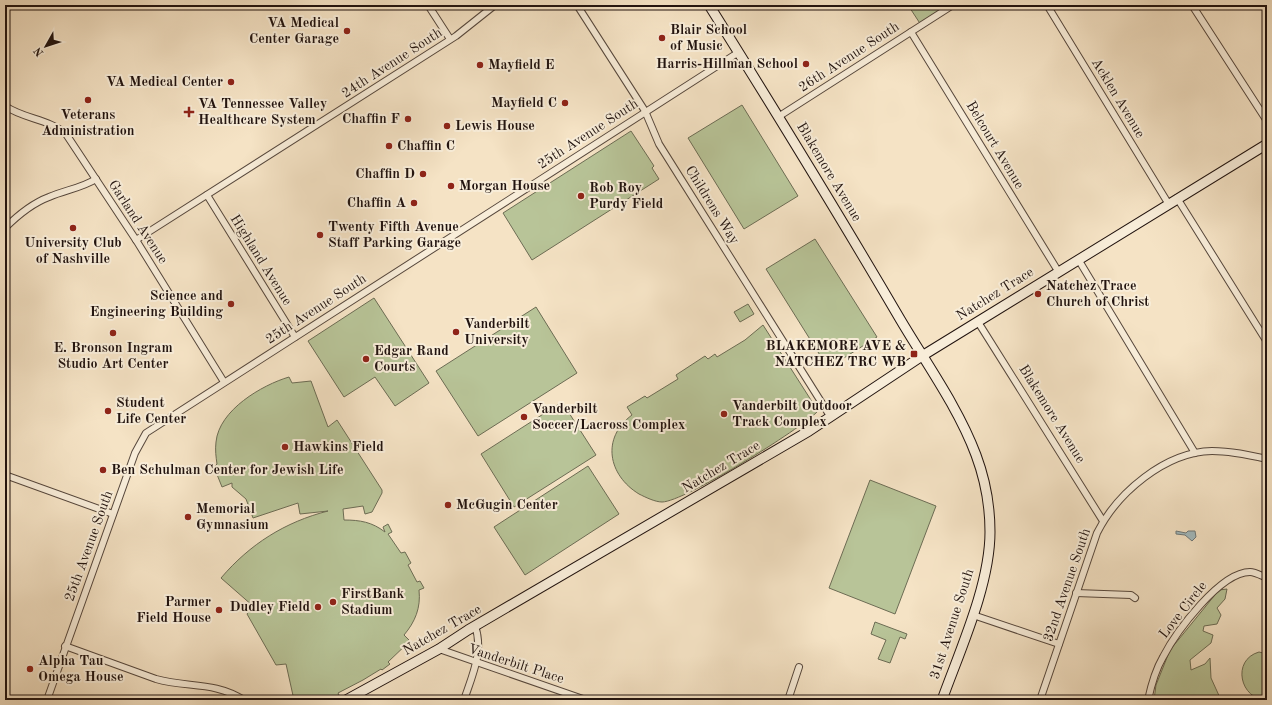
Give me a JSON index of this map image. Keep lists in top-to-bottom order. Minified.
{"streets":{"main road":["Blakemore Avenue","Natchez Trace","31st Avenue South"],"street":["26th Avenue South","24th Avenue South","Acklen Avenue","25th Avenue South","Belcourt Avenue","Childrens Way","Garland Avenue","Highland Avenue","32nd Avenue South","Love Circle","Vanderbilt Place"]},"crossings":[["26th Avenue South","Belcourt Avenue"],["26th Avenue South","Blakemore Avenue"],["24th Avenue South","Garland Avenue"],["24th Avenue South","Highland Avenue"],["Acklen Avenue","Natchez Trace"],["25th Avenue South","Blakemore Avenue"],["25th Avenue South","Childrens Way"],["25th Avenue South","Garland Avenue"],["25th Avenue South","Highland Avenue"],["Belcourt Avenue","Natchez Trace"],["Blakemore Avenue","Natchez Trace"],["Blakemore Avenue","32nd Avenue South"],["Blakemore Avenue","31st Avenue South"],["Childrens Way","Natchez Trace"],["Natchez Trace","31st Avenue South"],["Natchez Trace","Vanderbilt Place"]],"places":{"other":["VA Medical Center Garage","Blair School of Music","Harris-Hillman School","Mayfield E","VA Medical Center","Veterans Administration","Mayfield C","Chaffin F","Lewis House","Chaffin C","Chaffin D","Morgan House","Rob Roy Purdy Field","Chaffin A","University Club of Nashville","Twenty Fifth Avenue Staff Parking Garage","Natchez Trace Church of Christ","Science and Engineering Building","Vanderbilt University","E. Bronson Ingram Studio Art Center","Edgar Rand Courts","Student Life Center","Vanderbilt Outdoor Track Complex","Vanderbilt Soccer/Lacross Complex","Hawkins Field","Ben Schulman Center for Jewish Life","McGugin Center","Memorial Gymnasium","FirstBank Stadium","Dudley Field","Parmer Field House","Alpha Tau Omega House"],"health":["VA Tennessee Valley Healthcare System"],"transit":["BLAKEMORE AVE & NATCHEZ TRC WB"]},"north":"bottom left"}
